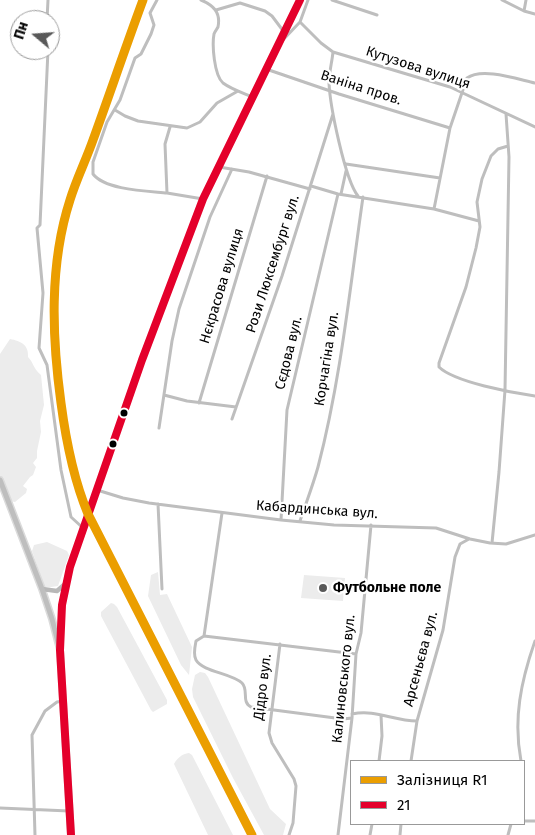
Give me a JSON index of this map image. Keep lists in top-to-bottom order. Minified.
{"streets":{"street":["Кутузова вулиця","Ваніна пров.","Рози Люксембург вул.","Нєкрасова вулиця","Сєдова вул.","Корчагіна вул.","Кабардинська вул.","Арсеньєва вул.","Калиновського вул.","Дідро вул."]},"crossings":[["Сєдова вул.","Кабардинська вул."],["Корчагіна вул.","Кабардинська вул."],["Кабардинська вул.","Арсеньєва вул."],["Кабардинська вул.","Калиновського вул."]],"places":["Футбольне поле"],"lines":["rail line R1","transit line 21"],"legend":["Залізниця R1","21"],"north":"left"}
